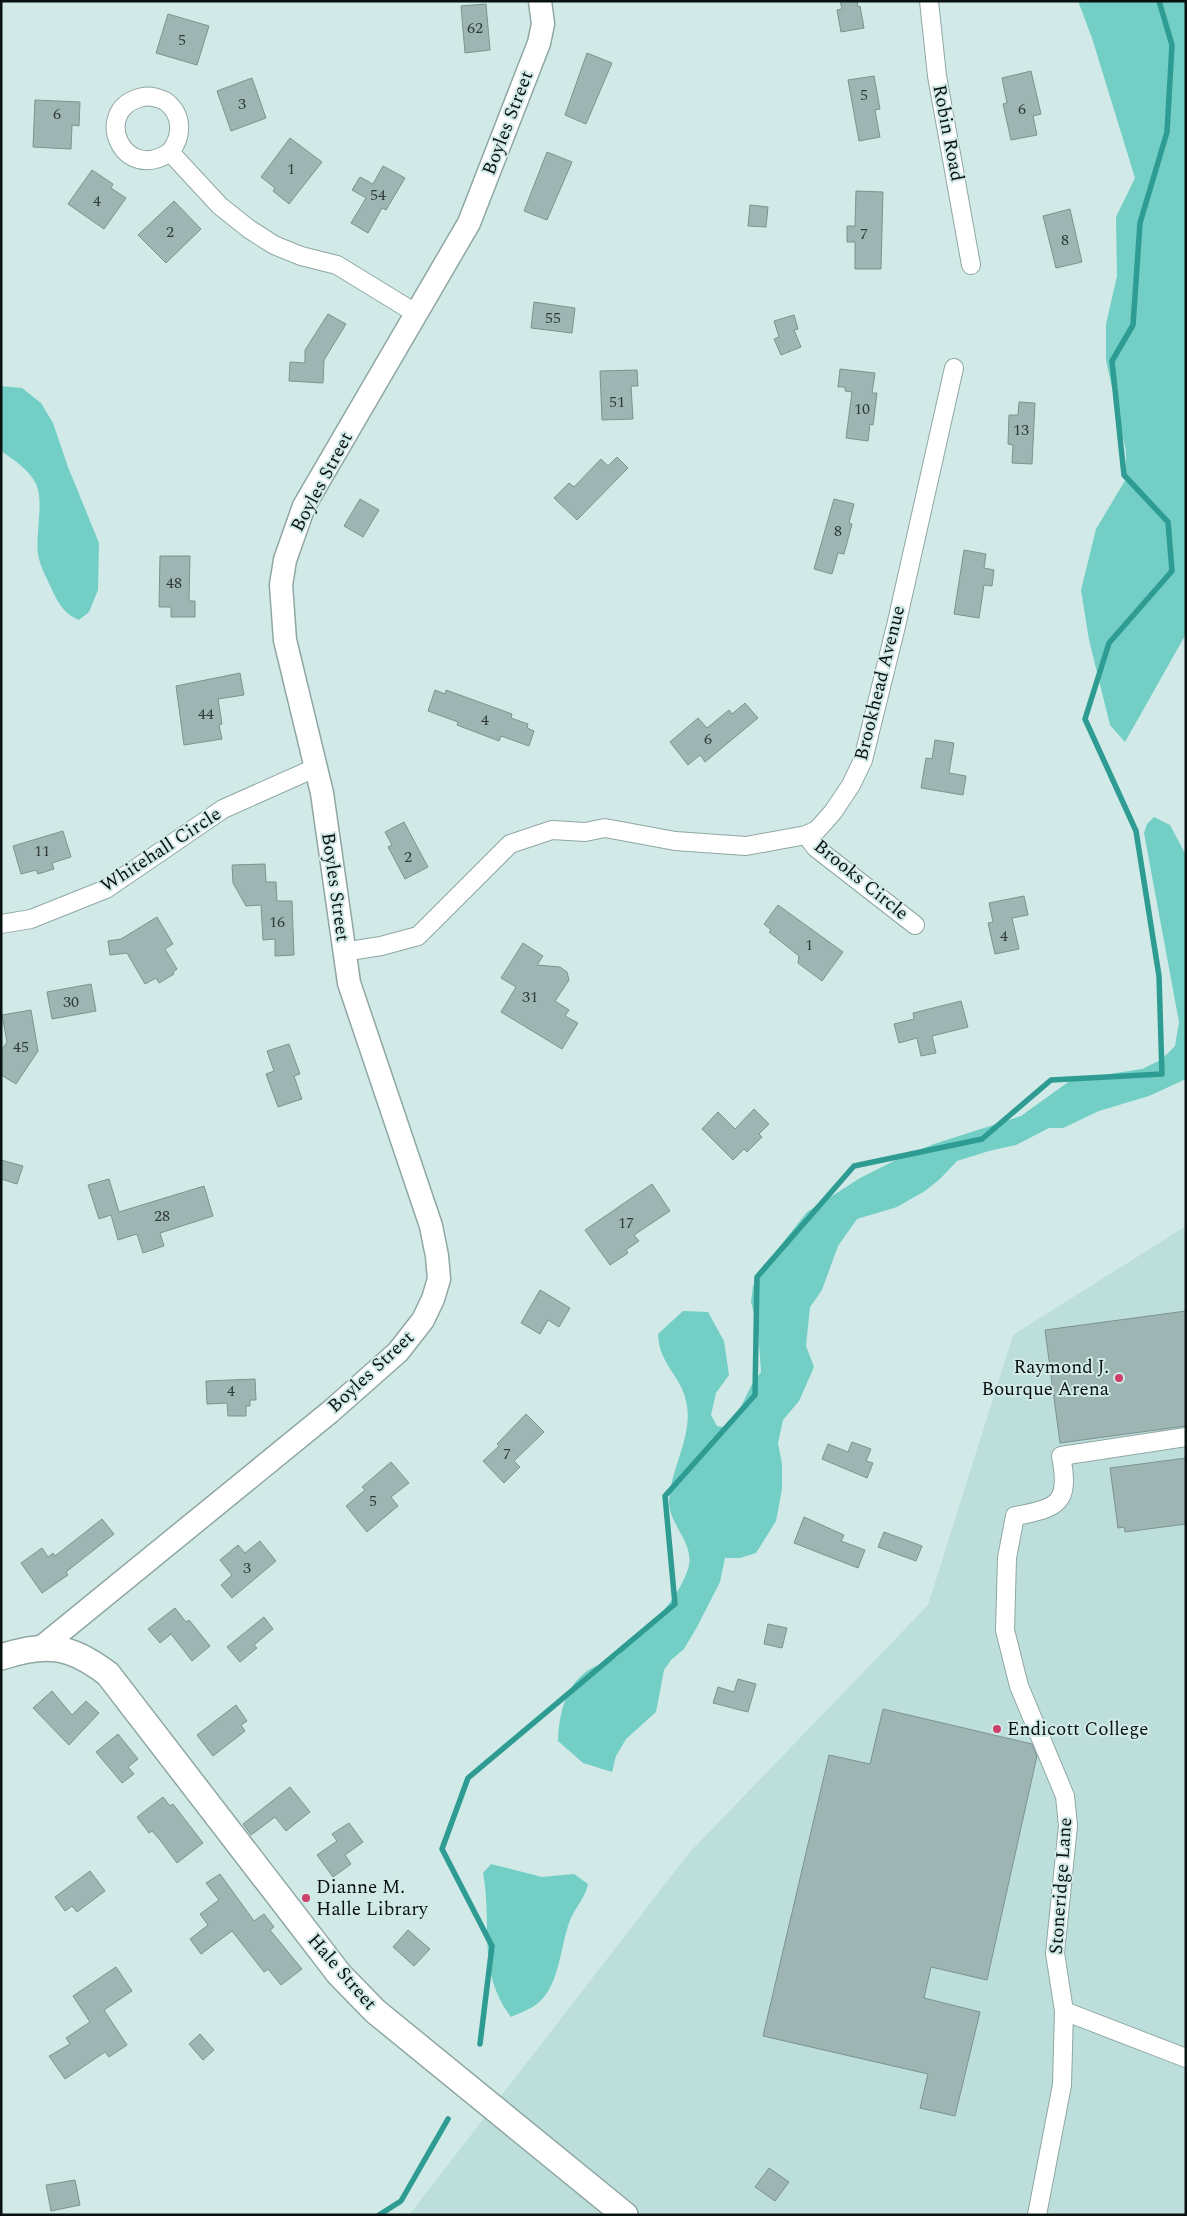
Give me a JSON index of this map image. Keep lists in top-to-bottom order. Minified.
{"streets":{"main road":["Hale Street"],"street":["Boyles Street","Robin Road","Brookhead Avenue","Whitehall Circle","Brooks Circle","Stoneridge Lane"]},"crossings":[["Boyles Street","Brookhead Avenue"],["Boyles Street","Whitehall Circle"],["Boyles Street","Hale Street"],["Brookhead Avenue","Brooks Circle"]],"places":["Raymond J. Bourque Arena","Endicott College","Dianne M. Halle Library"],"house_numbers":["62","5","5","3","6","6","1","54","4","2","7","8","55","51","10","13","8","48","44","4","6","11","2","16","4","1","31","30","45","28","17","4","7","5","3"]}
